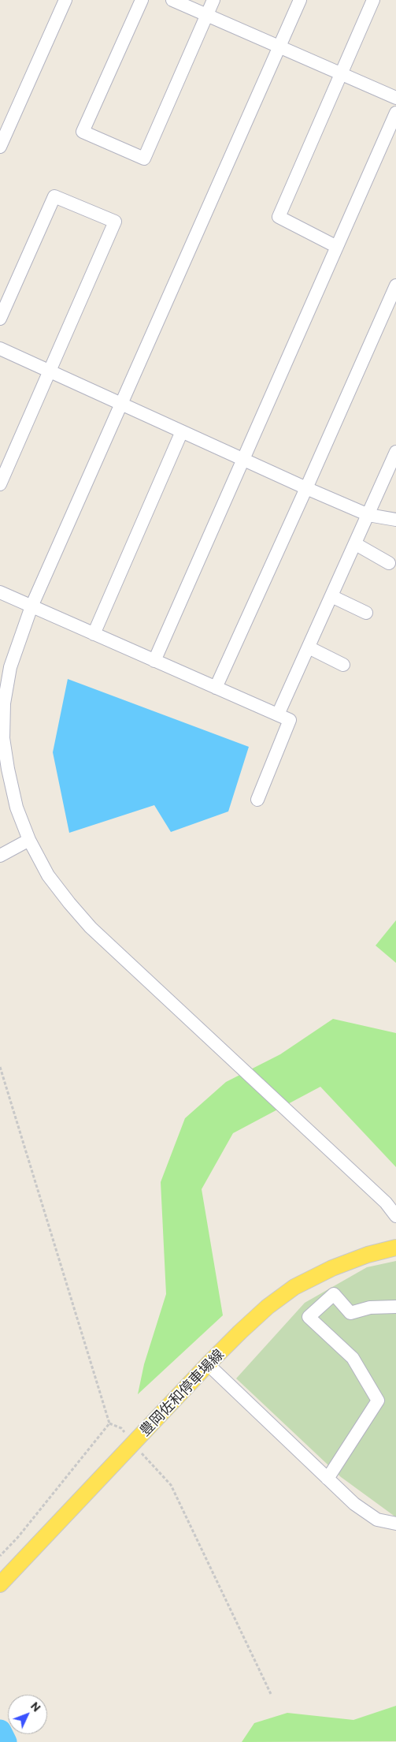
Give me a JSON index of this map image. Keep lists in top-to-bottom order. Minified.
{"streets":{"main road":["豊岡佐和停車場線"]},"north":"top right"}
